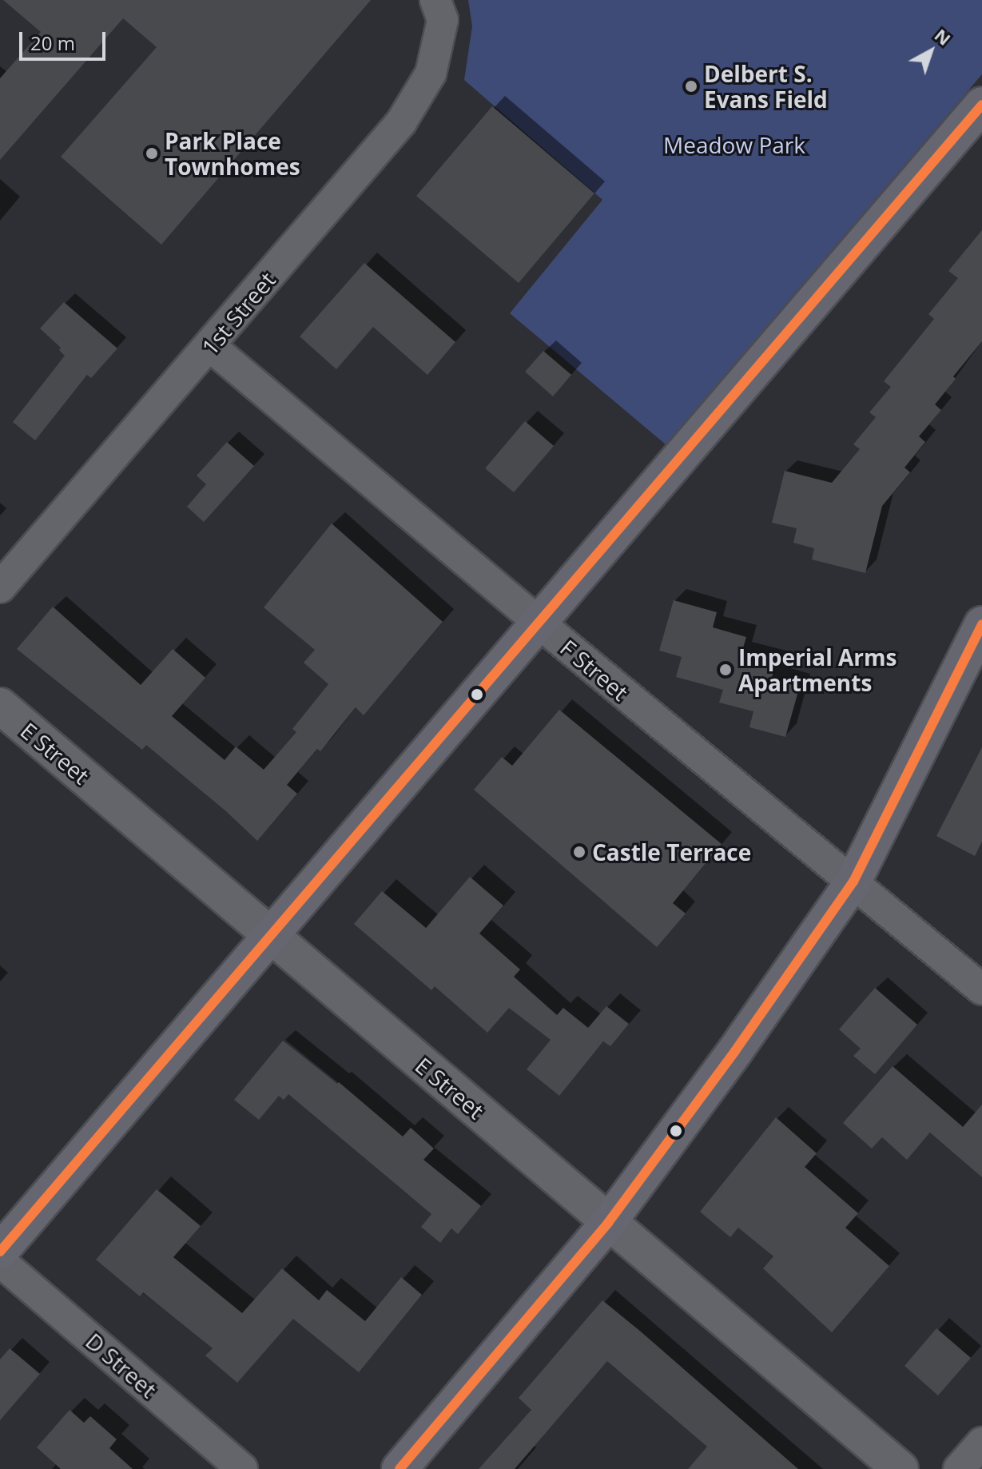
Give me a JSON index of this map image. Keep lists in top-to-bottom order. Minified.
{"streets":{"street":["1st Street","F Street","E Street","D Street"]},"crossings":[["1st Street","F Street"]],"parks":["Meadow Park"],"places":["Delbert S. Evans Field","Park Place Townhomes","Imperial Arms Apartments","Castle Terrace"],"scale_bar":"20 m","north":"top right"}
